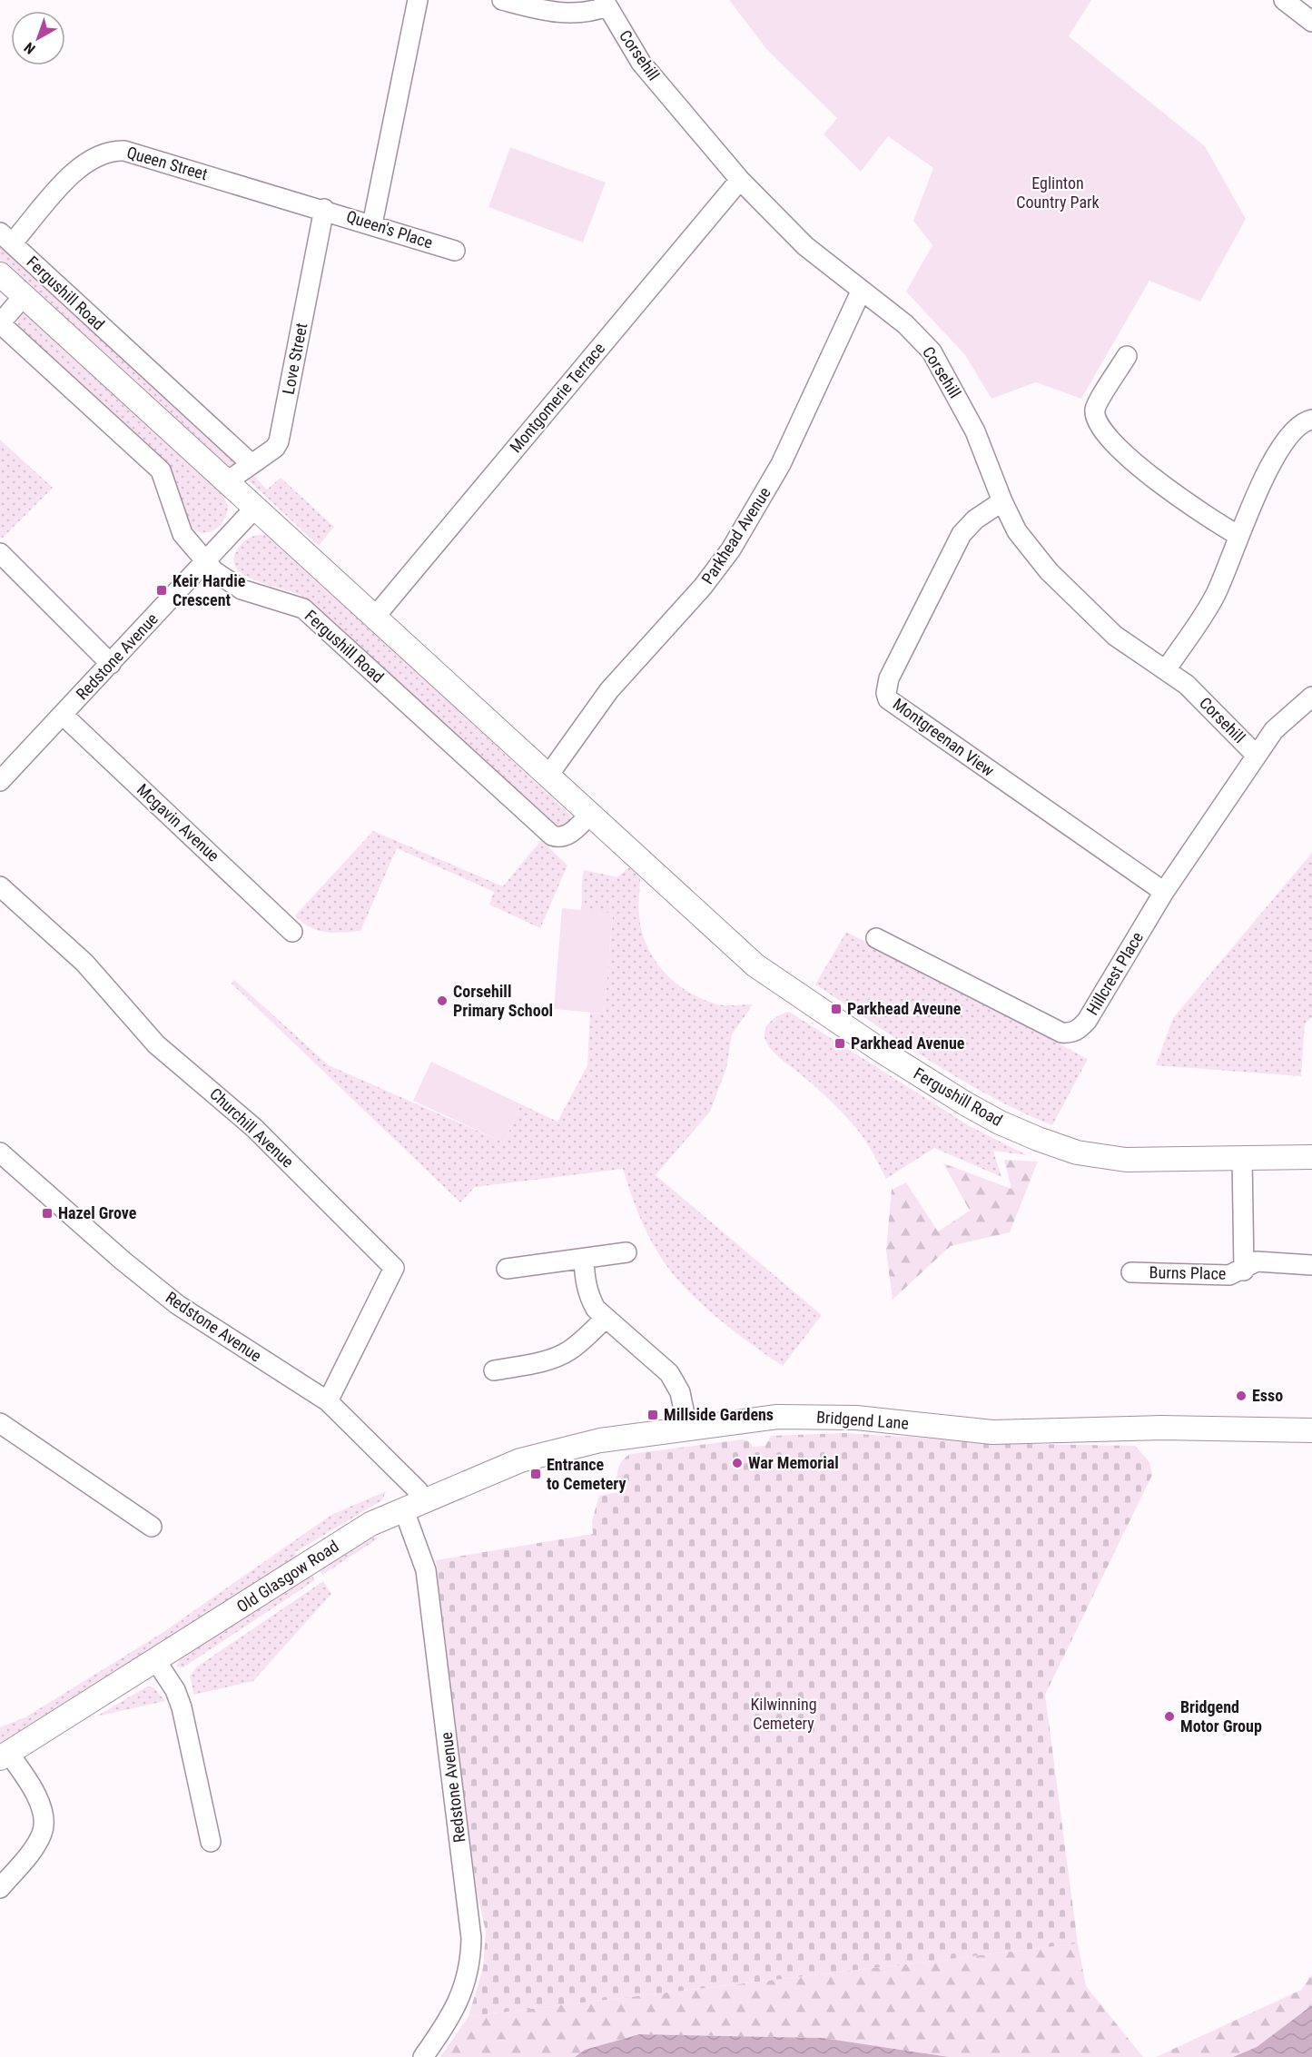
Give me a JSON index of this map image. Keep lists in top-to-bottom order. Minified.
{"streets":{"main road":["Fergushill Road","Bridgend Lane","Old Glasgow Road"],"street":["Corsehill","Queen Street","Queen's Place","Love Street","Montgomerie Terrace","Parkhead Avenue","Redstone Avenue","Montgreenan View","Mcgavin Avenue","Hillcrest Place","Churchill Avenue","Burns Place"]},"crossings":[["Corsehill","Montgomerie Terrace"],["Corsehill","Parkhead Avenue"],["Corsehill","Montgreenan View"],["Corsehill","Hillcrest Place"],["Queen Street","Queen's Place"],["Queen Street","Fergushill Road"],["Queen Street","Love Street"],["Queen's Place","Love Street"],["Fergushill Road","Love Street"],["Fergushill Road","Montgomerie Terrace"],["Fergushill Road","Parkhead Avenue"],["Fergushill Road","Redstone Avenue"],["Fergushill Road","Burns Place"],["Redstone Avenue","Mcgavin Avenue"],["Redstone Avenue","Churchill Avenue"],["Redstone Avenue","Bridgend Lane"],["Redstone Avenue","Old Glasgow Road"],["Montgreenan View","Hillcrest Place"],["Bridgend Lane","Old Glasgow Road"]],"parks":["Eglinton Country Park","Kilwinning Cemetery"],"places":{"transit":["Keir Hardie Crescent","Parkhead Aveune","Parkhead Avenue","Hazel Grove","Millside Gardens","Entrance to Cemetery"],"other":["Corsehill Primary School","Esso","War Memorial","Bridgend Motor Group"]},"north":"bottom left"}
